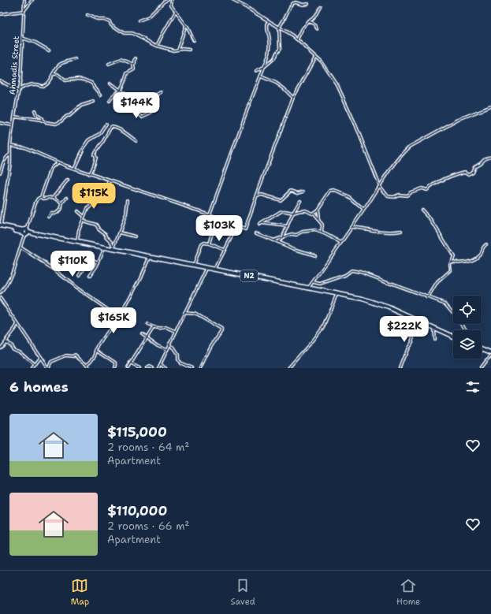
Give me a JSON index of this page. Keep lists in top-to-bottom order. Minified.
{"streets":{"highway":["N2"],"street":["Ahmadis Street"]},"crossings":[["Ahmadis Street","N2"]],"page":{"price":["$144K","$115K","$103K","$110K","$165K","$222K"],"heading":"6 homes","list":[{"name":"$115,000","note":"2 rooms · 64 m² · Apartment"},{"name":"$110,000","note":"2 rooms · 66 m² · Apartment"}],"tabs":["Map","Saved","Home"]}}
